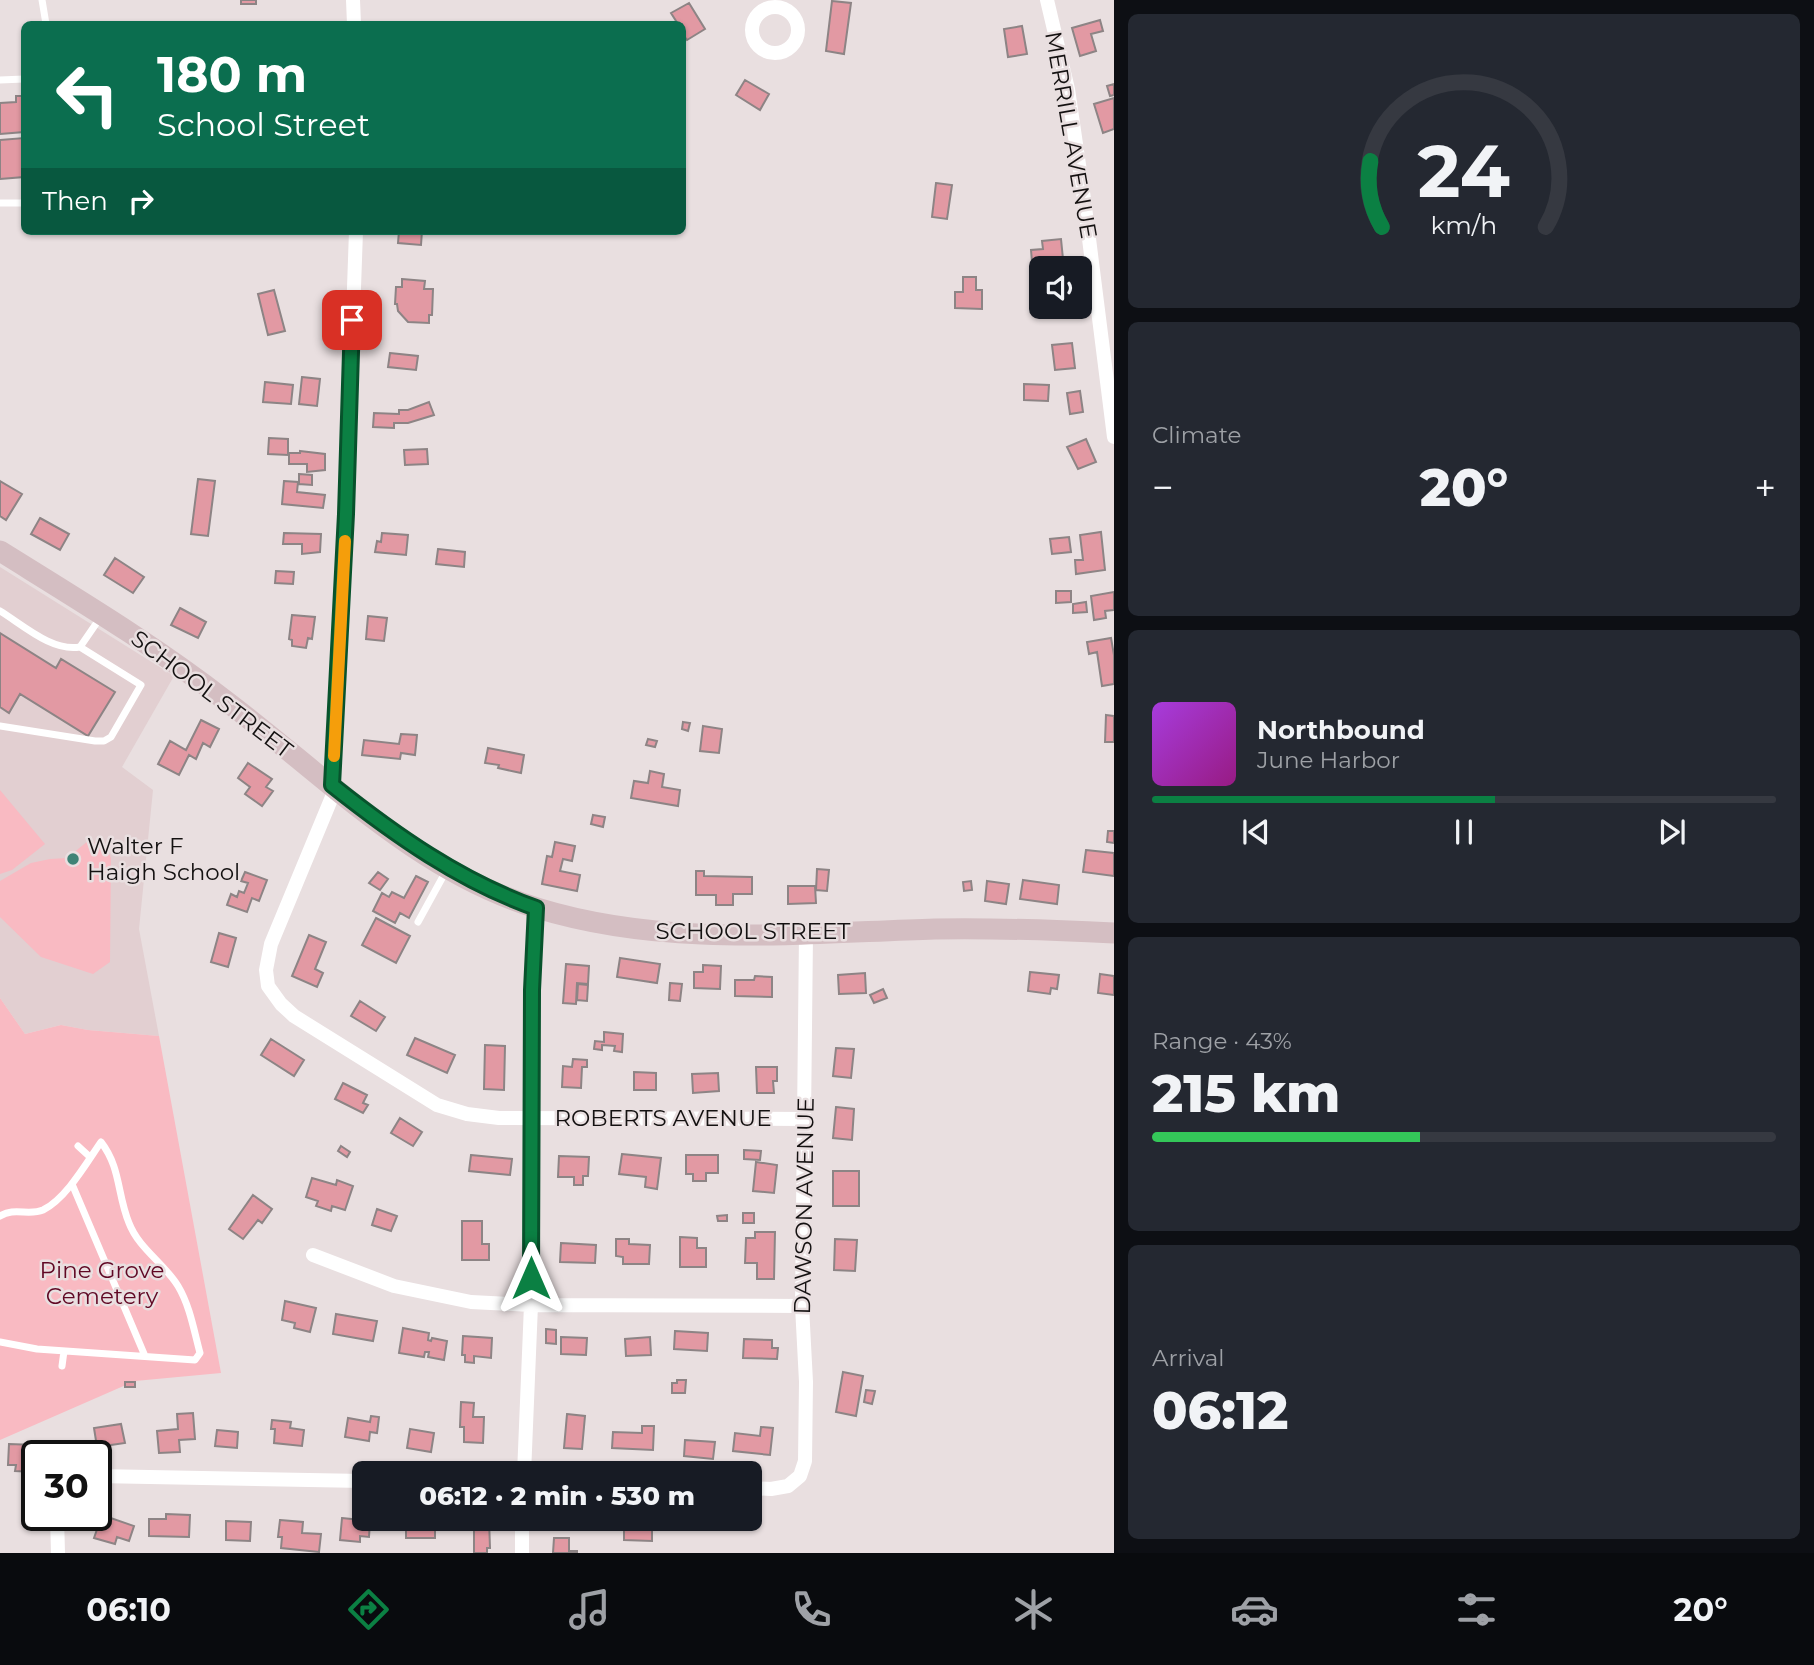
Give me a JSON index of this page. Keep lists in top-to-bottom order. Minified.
{"streets":{"street":["MERRILL AVENUE","SCHOOL STREET","ROBERTS AVENUE","DAWSON AVENUE"]},"crossings":[["SCHOOL STREET","ROBERTS AVENUE"],["SCHOOL STREET","DAWSON AVENUE"],["ROBERTS AVENUE","DAWSON AVENUE"]],"parks":["Pine Grove Cemetery"],"places":["Walter F Haigh School"],"page":{"turn":["180 m","School Street"],"then":"Then","tile":["Climate",["Range · 43%","215 km"],["Arrival","06:12"]],"heat":["−","20°","+"],"song":["Northbound","June Harbor"],"limit":"30","trip":"06:12 · 2 min · 530 m","tabs":["06:10","20°"],"gauge":["24","km/h"]}}
